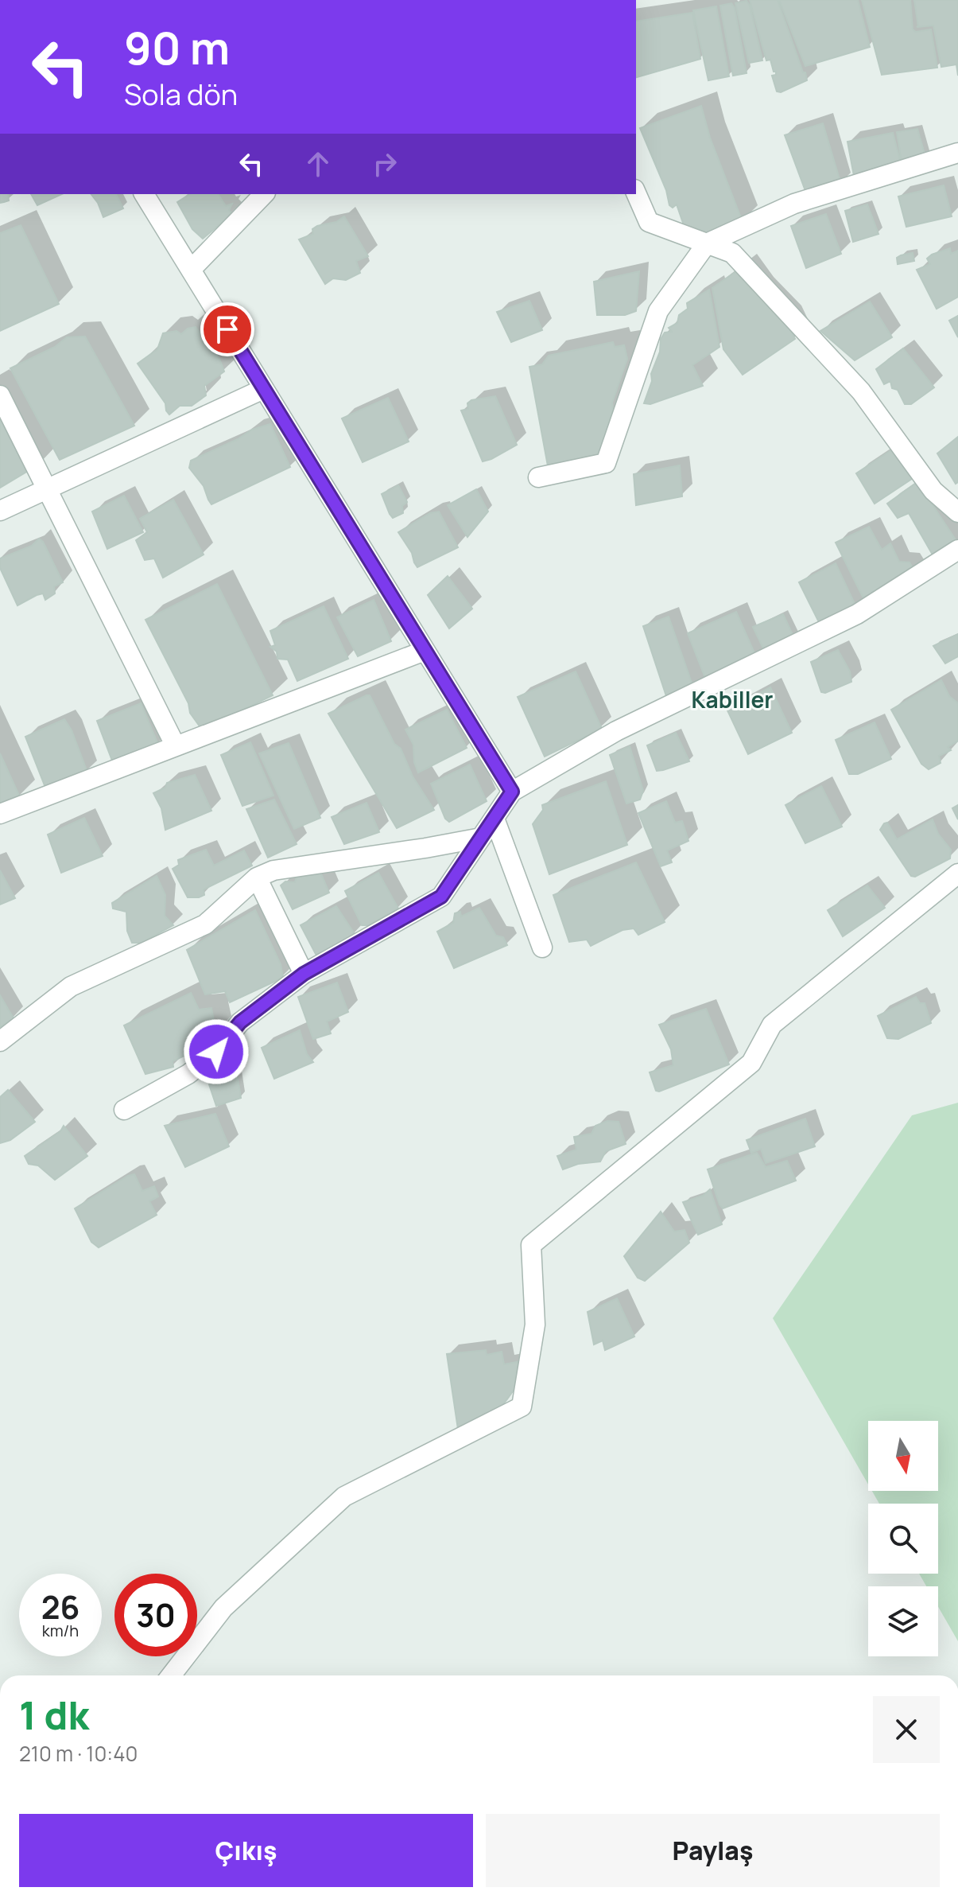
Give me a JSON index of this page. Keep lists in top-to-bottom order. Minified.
{"districts":["Kabiller"],"north":"bottom","page":{"turn":["90 m","Sola dön"],"speed":"26 km/h","limit":"30","heading":["1 dk","210 m · 10:40"],"buttons":["Çıkış","Paylaş"]}}
